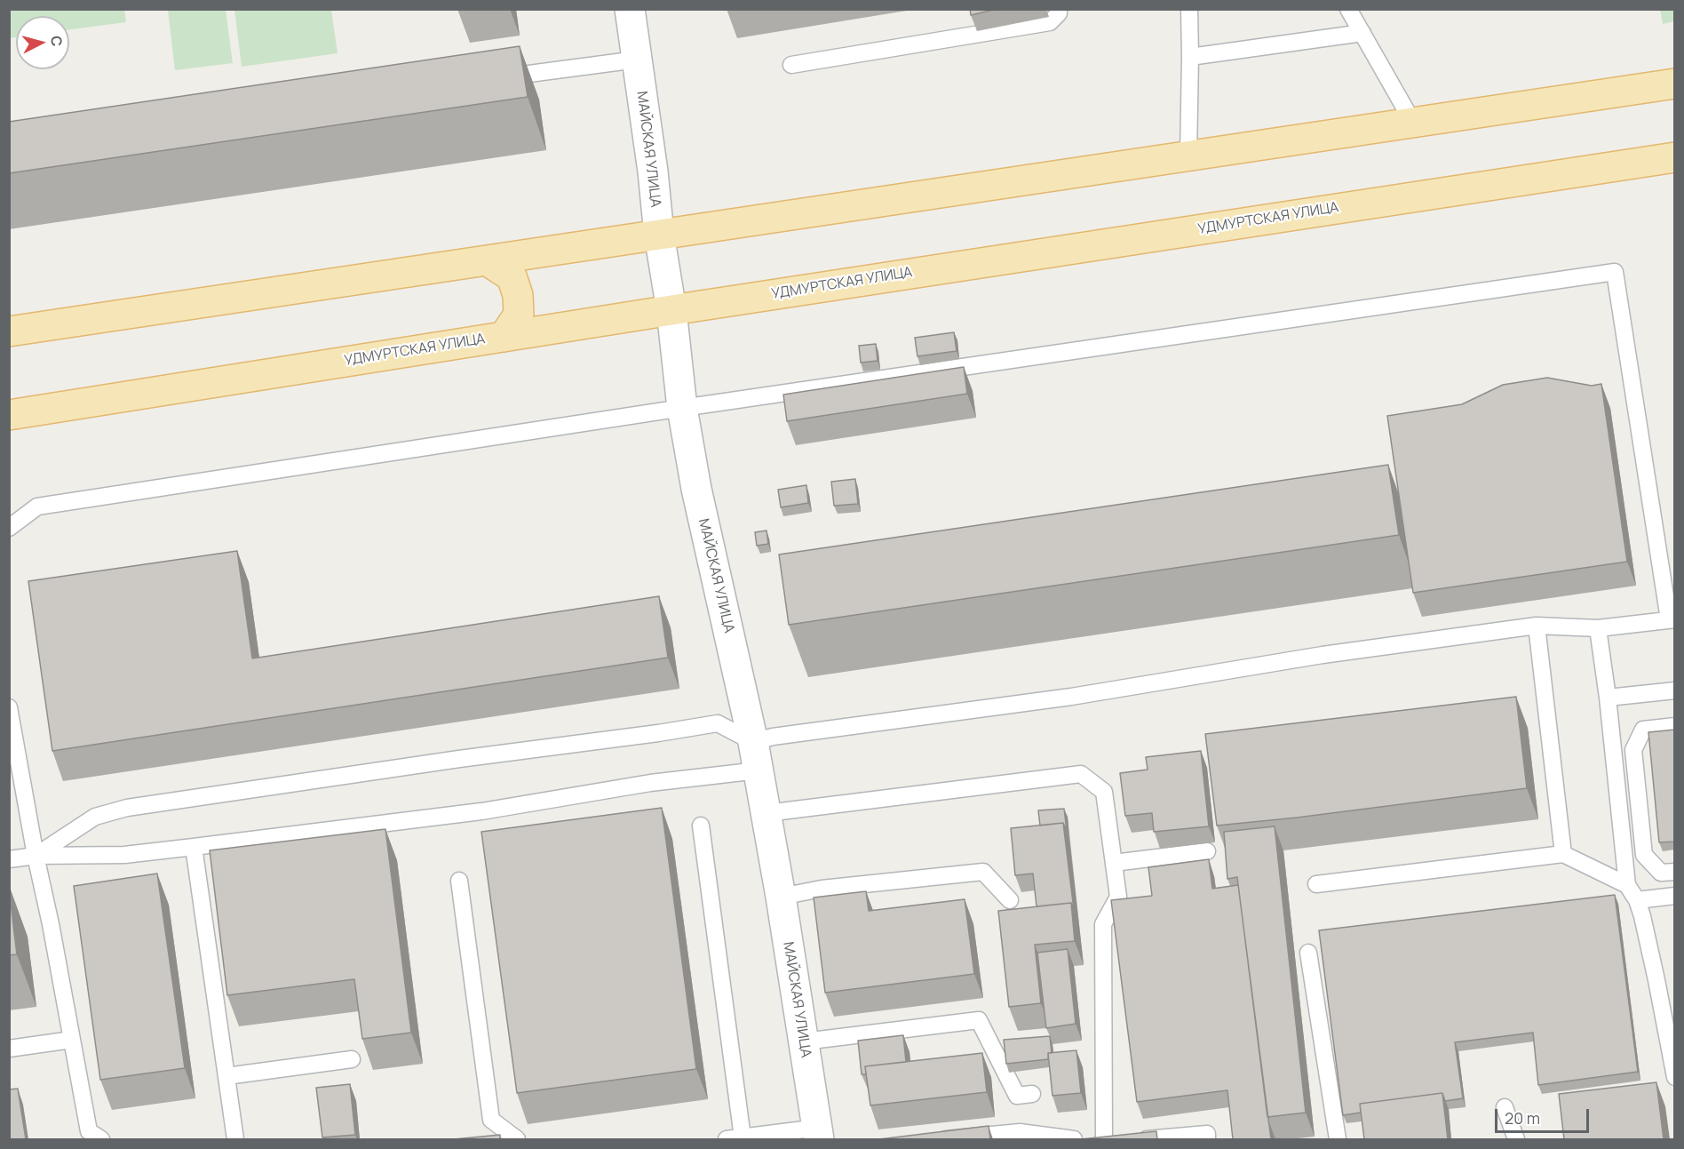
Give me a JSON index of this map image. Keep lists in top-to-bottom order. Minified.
{"streets":{"main road":["УДМУРТСКАЯ УЛИЦА"],"street":["МАЙСКАЯ УЛИЦА"]},"crossings":[["МАЙСКАЯ УЛИЦА","УДМУРТСКАЯ УЛИЦА"]],"scale_bar":"20 m","north":"right"}
